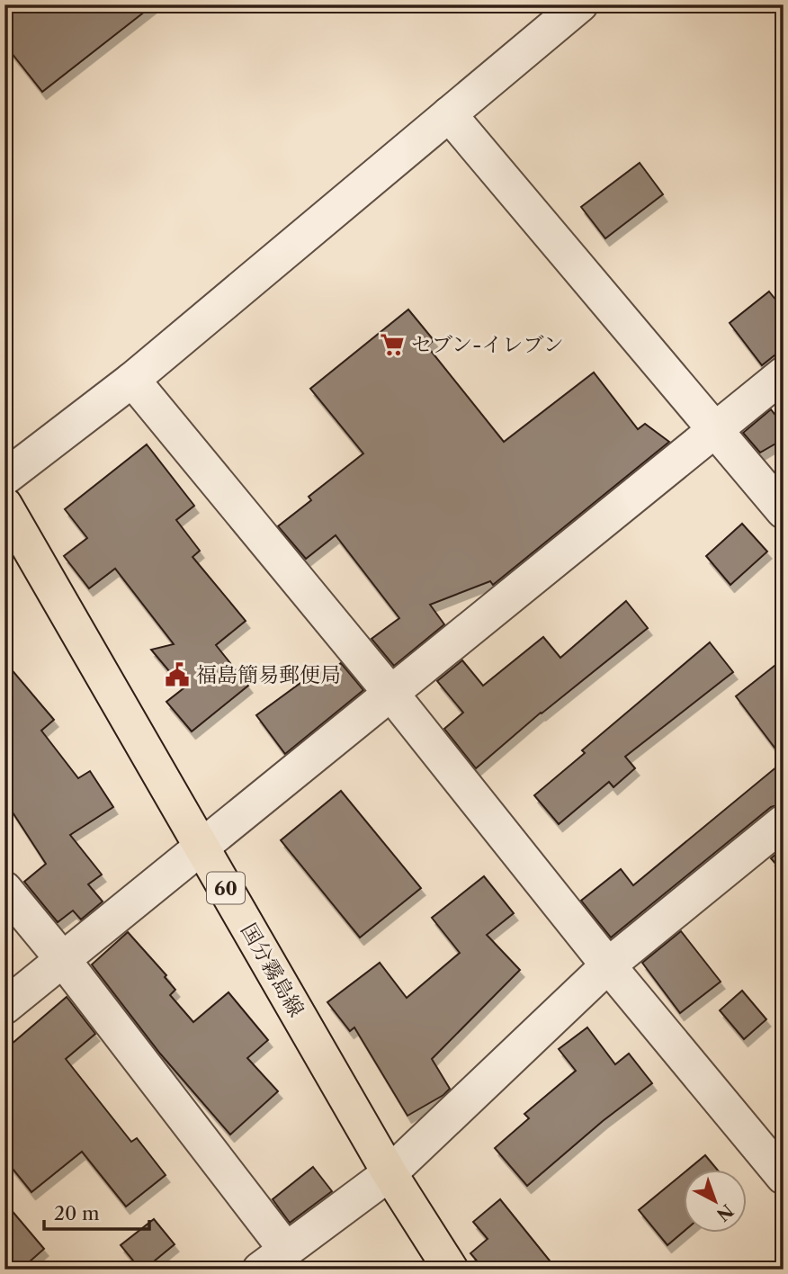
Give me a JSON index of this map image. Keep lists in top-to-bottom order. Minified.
{"streets":{"main road":["60","国分霧島線"]},"places":{"supermarket":["セブン-イレブン"],"public building":["福島簡易郵便局"]},"scale_bar":"20 m","north":"bottom right"}
